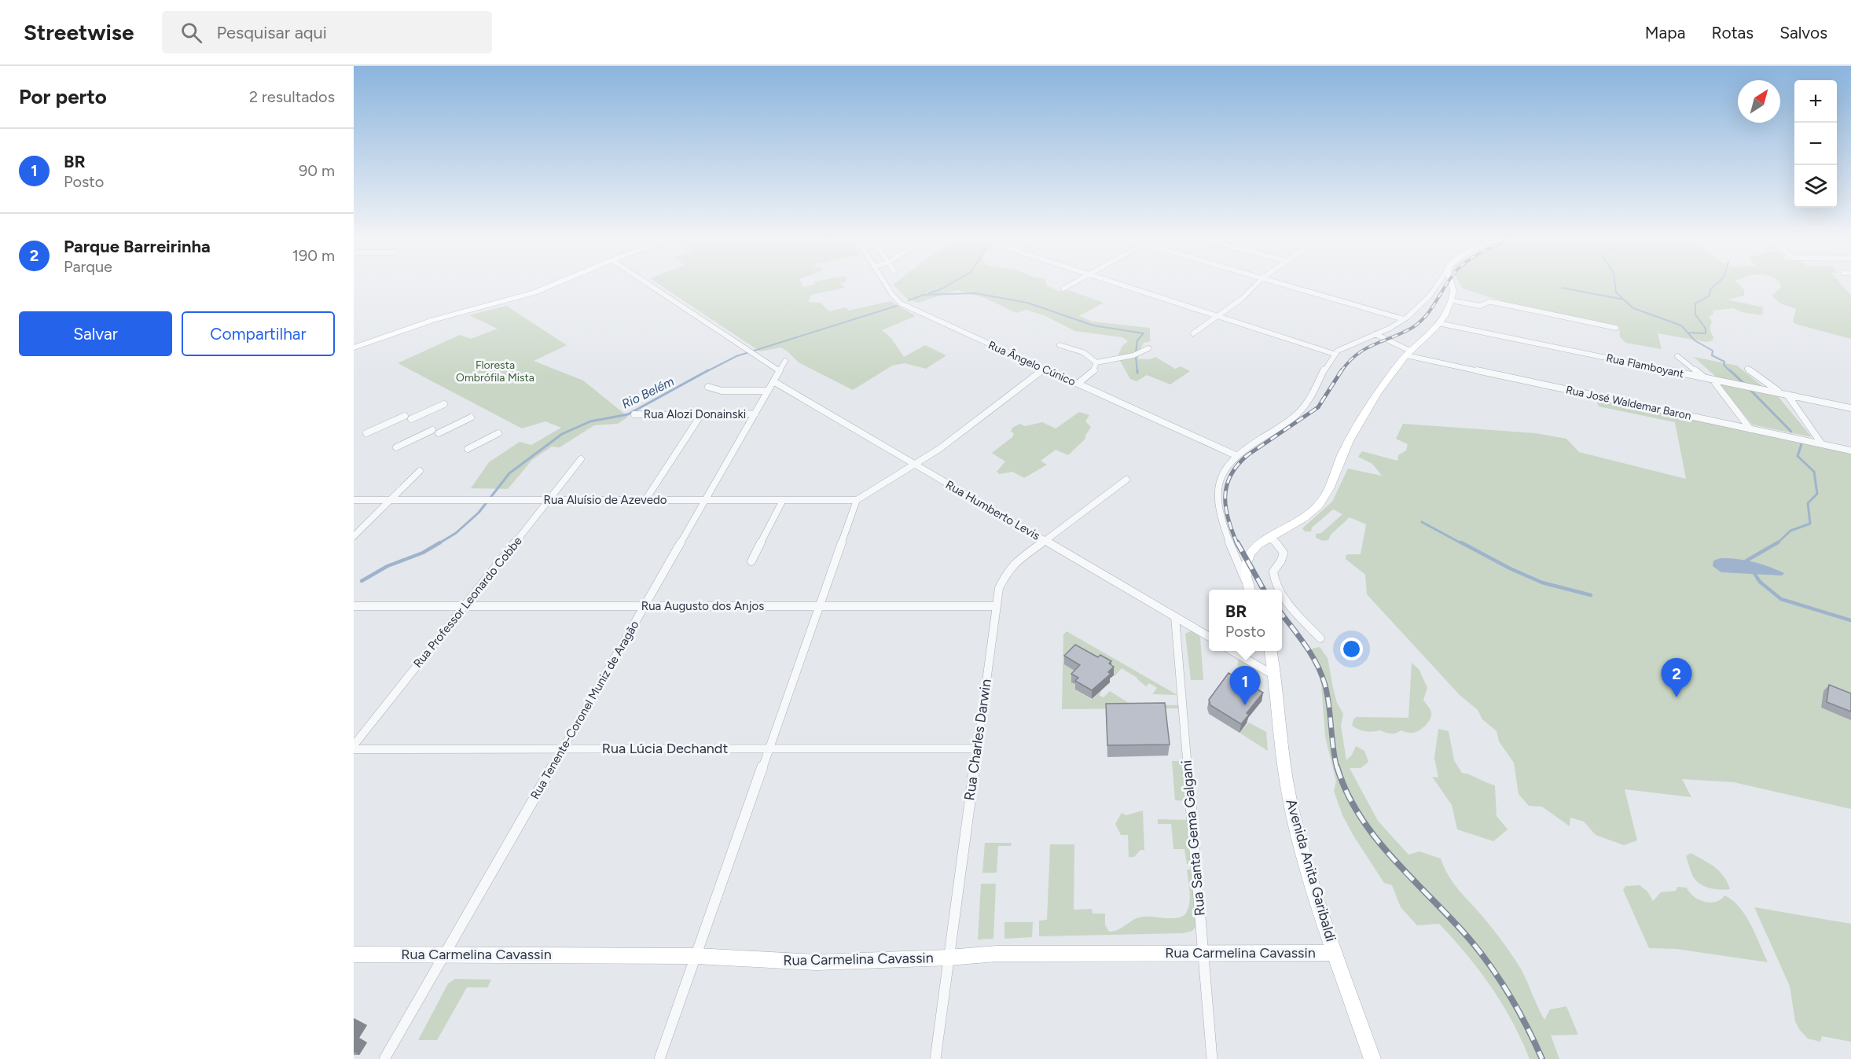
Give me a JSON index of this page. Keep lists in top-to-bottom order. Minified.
{"streets":{"main road":["Avenida Anita Garibaldi","Rua Carmelina Cavassin"],"street":["Rua Ângelo Cúnico","Rua Flamboyant","Rua José Waldemar Baron","Rua Alozi Donainski","Rua Aluísio de Azevedo","Rua Humberto Levis","Rua Professor Leonardo Cobbe","Rua Augusto dos Anjos","Rua Tenente-Coronel Muniz de Aragão","Rua Charles Darwin","Rua Lúcia Dechandt","Rua Santa Gema Galgani"]},"crossings":[["Rua Alozi Donainski","Rua Tenente-Coronel Muniz de Aragão"],["Rua Aluísio de Azevedo","Rua Professor Leonardo Cobbe"],["Rua Aluísio de Azevedo","Rua Tenente-Coronel Muniz de Aragão"],["Rua Humberto Levis","Rua Tenente-Coronel Muniz de Aragão"],["Rua Humberto Levis","Rua Charles Darwin"],["Rua Humberto Levis","Rua Santa Gema Galgani"],["Rua Professor Leonardo Cobbe","Rua Augusto dos Anjos"],["Rua Augusto dos Anjos","Rua Tenente-Coronel Muniz de Aragão"],["Rua Augusto dos Anjos","Rua Charles Darwin"],["Rua Tenente-Coronel Muniz de Aragão","Rua Lúcia Dechandt"],["Rua Tenente-Coronel Muniz de Aragão","Rua Carmelina Cavassin"],["Rua Charles Darwin","Rua Lúcia Dechandt"],["Rua Charles Darwin","Rua Carmelina Cavassin"],["Rua Santa Gema Galgani","Rua Carmelina Cavassin"],["Avenida Anita Garibaldi","Rua Carmelina Cavassin"]],"water":["Rio Belém"],"parks":["Floresta Ombrófila Mista"],"north":"top right","page":{"header":"Streetwise","search":"Pesquisar aqui","nav":["Mapa","Rotas","Salvos"],"heading":["Por perto","2 resultados"],"map_buttons":["+","−"],"list":[{"mark":"1","name":"BR","note":"Posto","value":"90 m"},{"mark":"2","name":"Parque Barreirinha","note":"Parque","value":"190 m"}],"buttons":["Salvar","Compartilhar"],"popup":["BR","Posto"],"pins":["2","1"]}}
